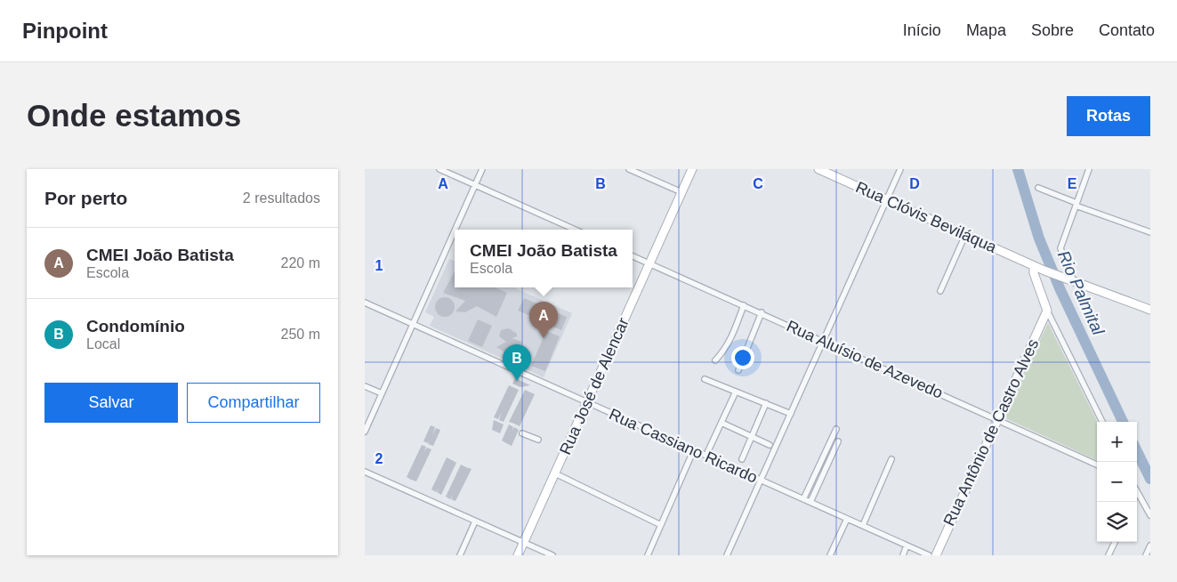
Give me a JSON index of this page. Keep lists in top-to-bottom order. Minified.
{"streets":{"street":["Rua Clóvis Beviláqua","Rua Aluísio de Azevedo","Rua José de Alencar","Rua Antônio de Castro Alves","Rua Cassiano Ricardo"]},"crossings":[["Rua Aluísio de Azevedo","Rua José de Alencar"],["Rua Aluísio de Azevedo","Rua Antônio de Castro Alves"],["Rua José de Alencar","Rua Cassiano Ricardo"]],"water":["Rio Palmital"],"page":{"header":"Pinpoint","nav":["Início","Mapa","Sobre","Contato"],"buttons":["Rotas",["Salvar","Compartilhar"]],"title":"Onde estamos","heading":["Por perto","2 resultados"],"list":[{"mark":"A","name":"CMEI João Batista","note":"Escola","value":"220 m"},{"mark":"B","name":"Condomínio","note":"Local","value":"250 m"}],"popup":["CMEI João Batista","Escola"],"pins":["A","B"],"map_buttons":["+","−"]},"grid":{"columns":["A","B","C","D","E"],"rows":["1","2"]}}
